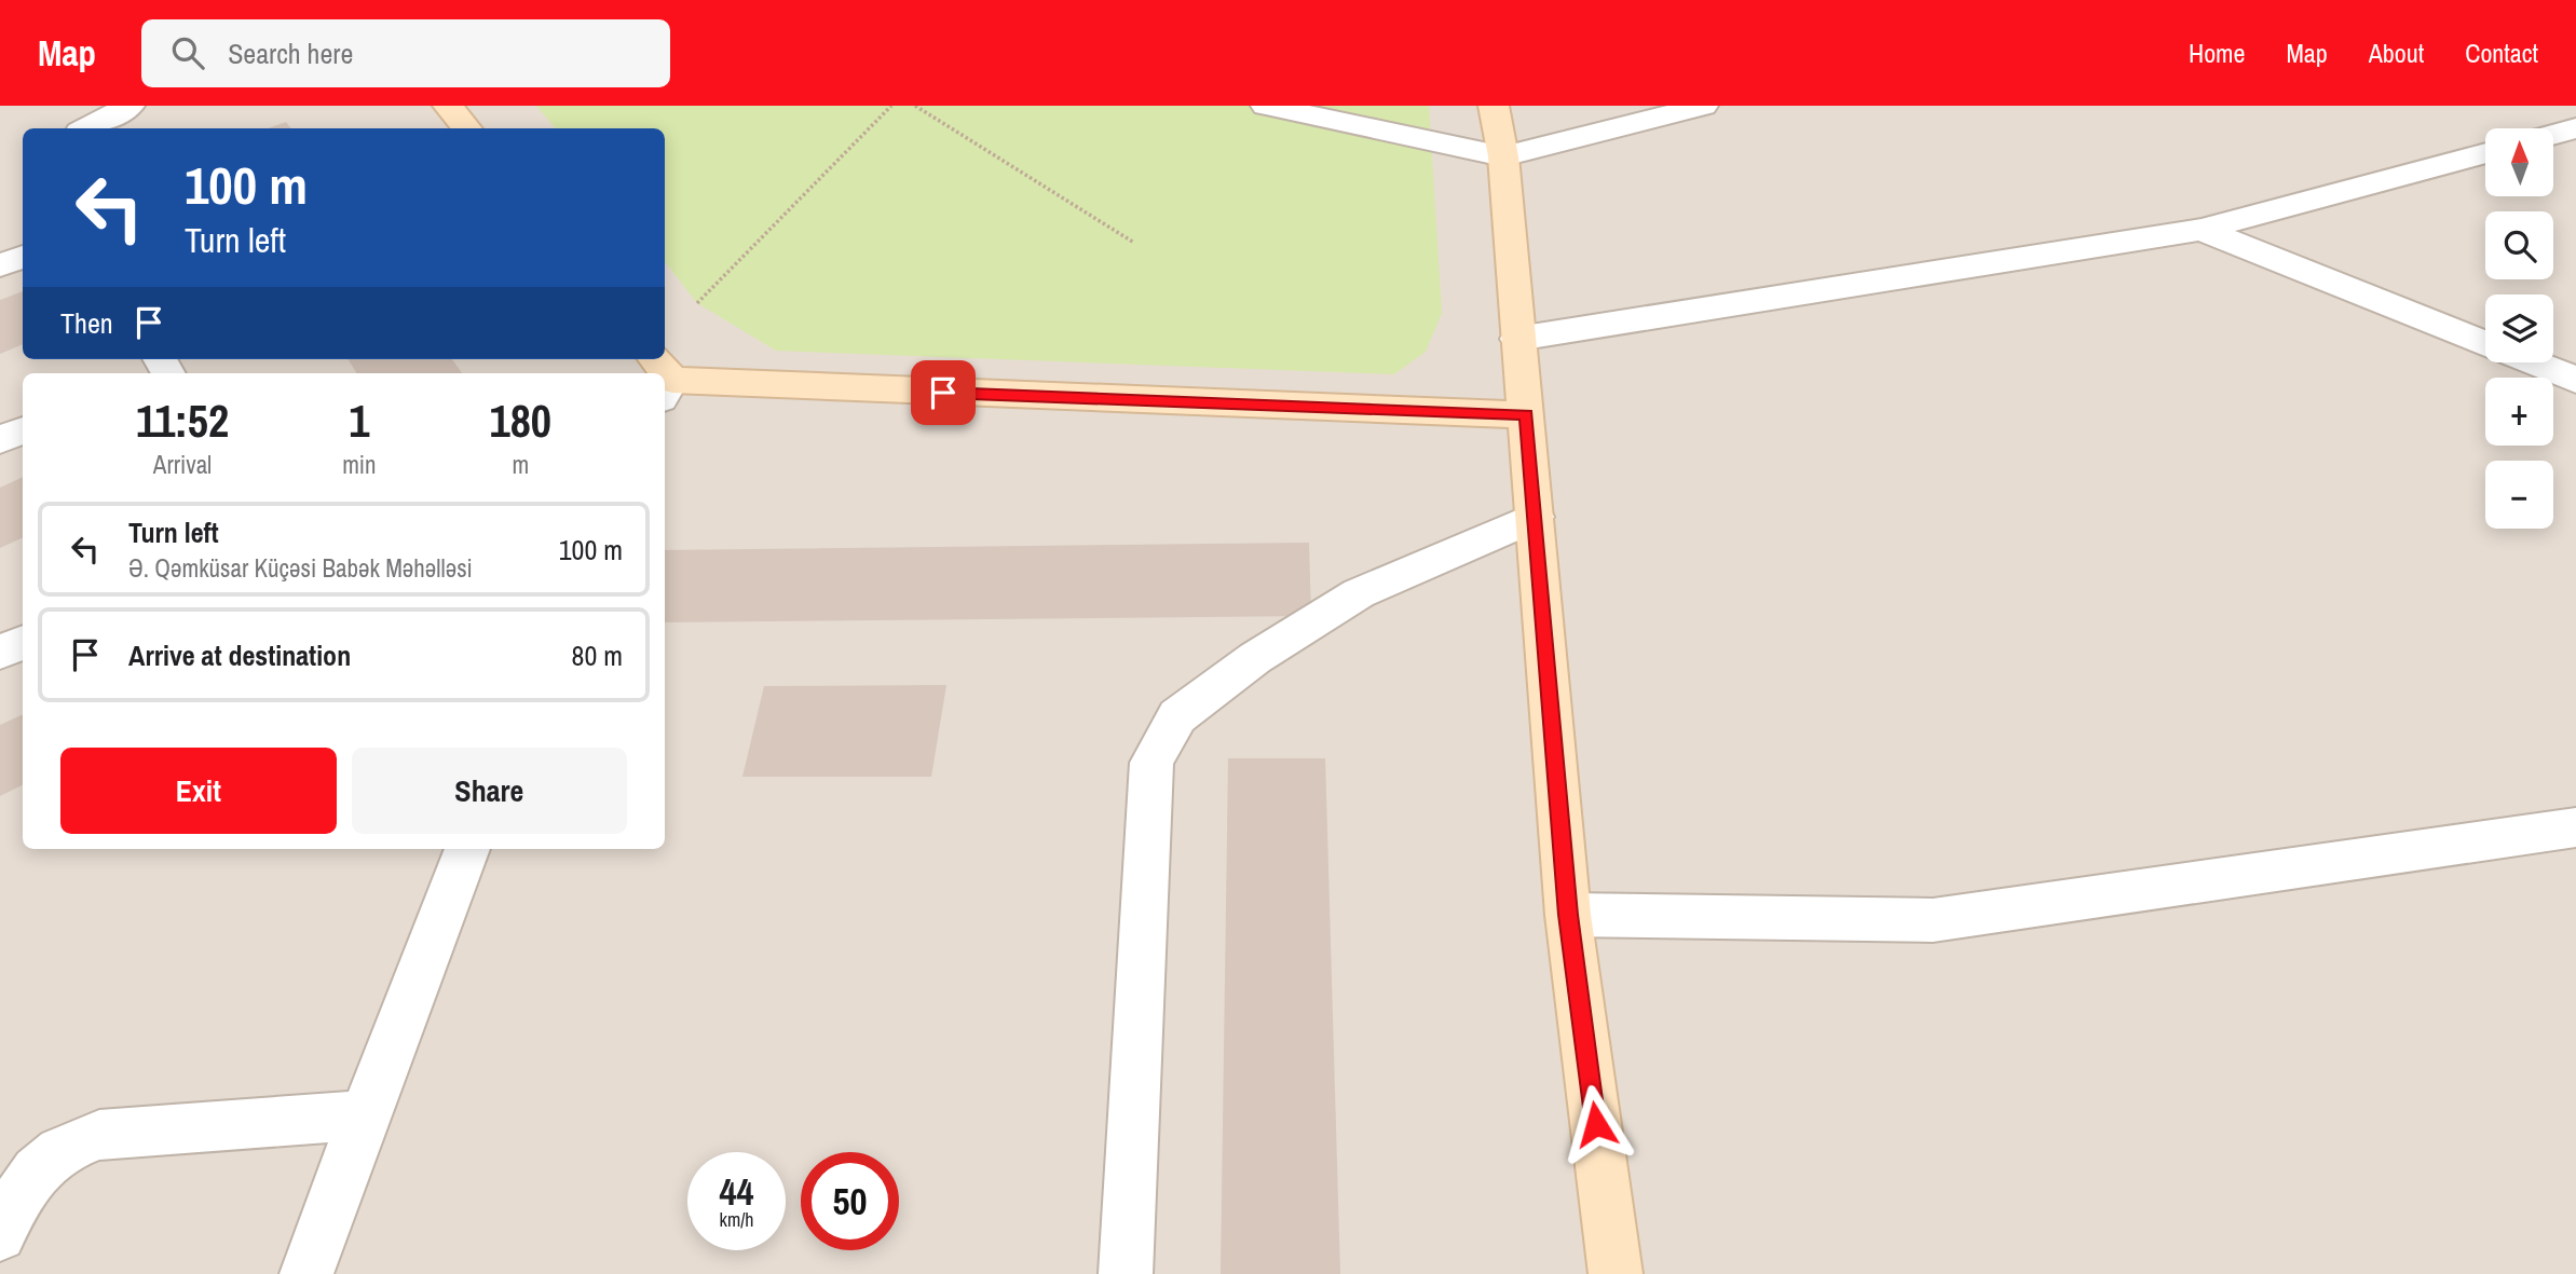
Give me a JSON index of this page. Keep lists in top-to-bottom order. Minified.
{"north":"top","page":{"header":"Map","search":"Search here","nav":["Home","Map","About","Contact"],"map_buttons":["+","−"],"turn":["100 m","Turn left"],"then":"Then","eta":["11:52","Arrival","1","min","180","m"],"list":[{"name":"Turn left","note":"Ə. Qəmküsar Küçəsi Babək Məhəlləsi","value":"100 m"},{"name":"Arrive at destination","value":"80 m"}],"buttons":["Exit","Share"],"speed":"44 km/h","limit":"50"}}
